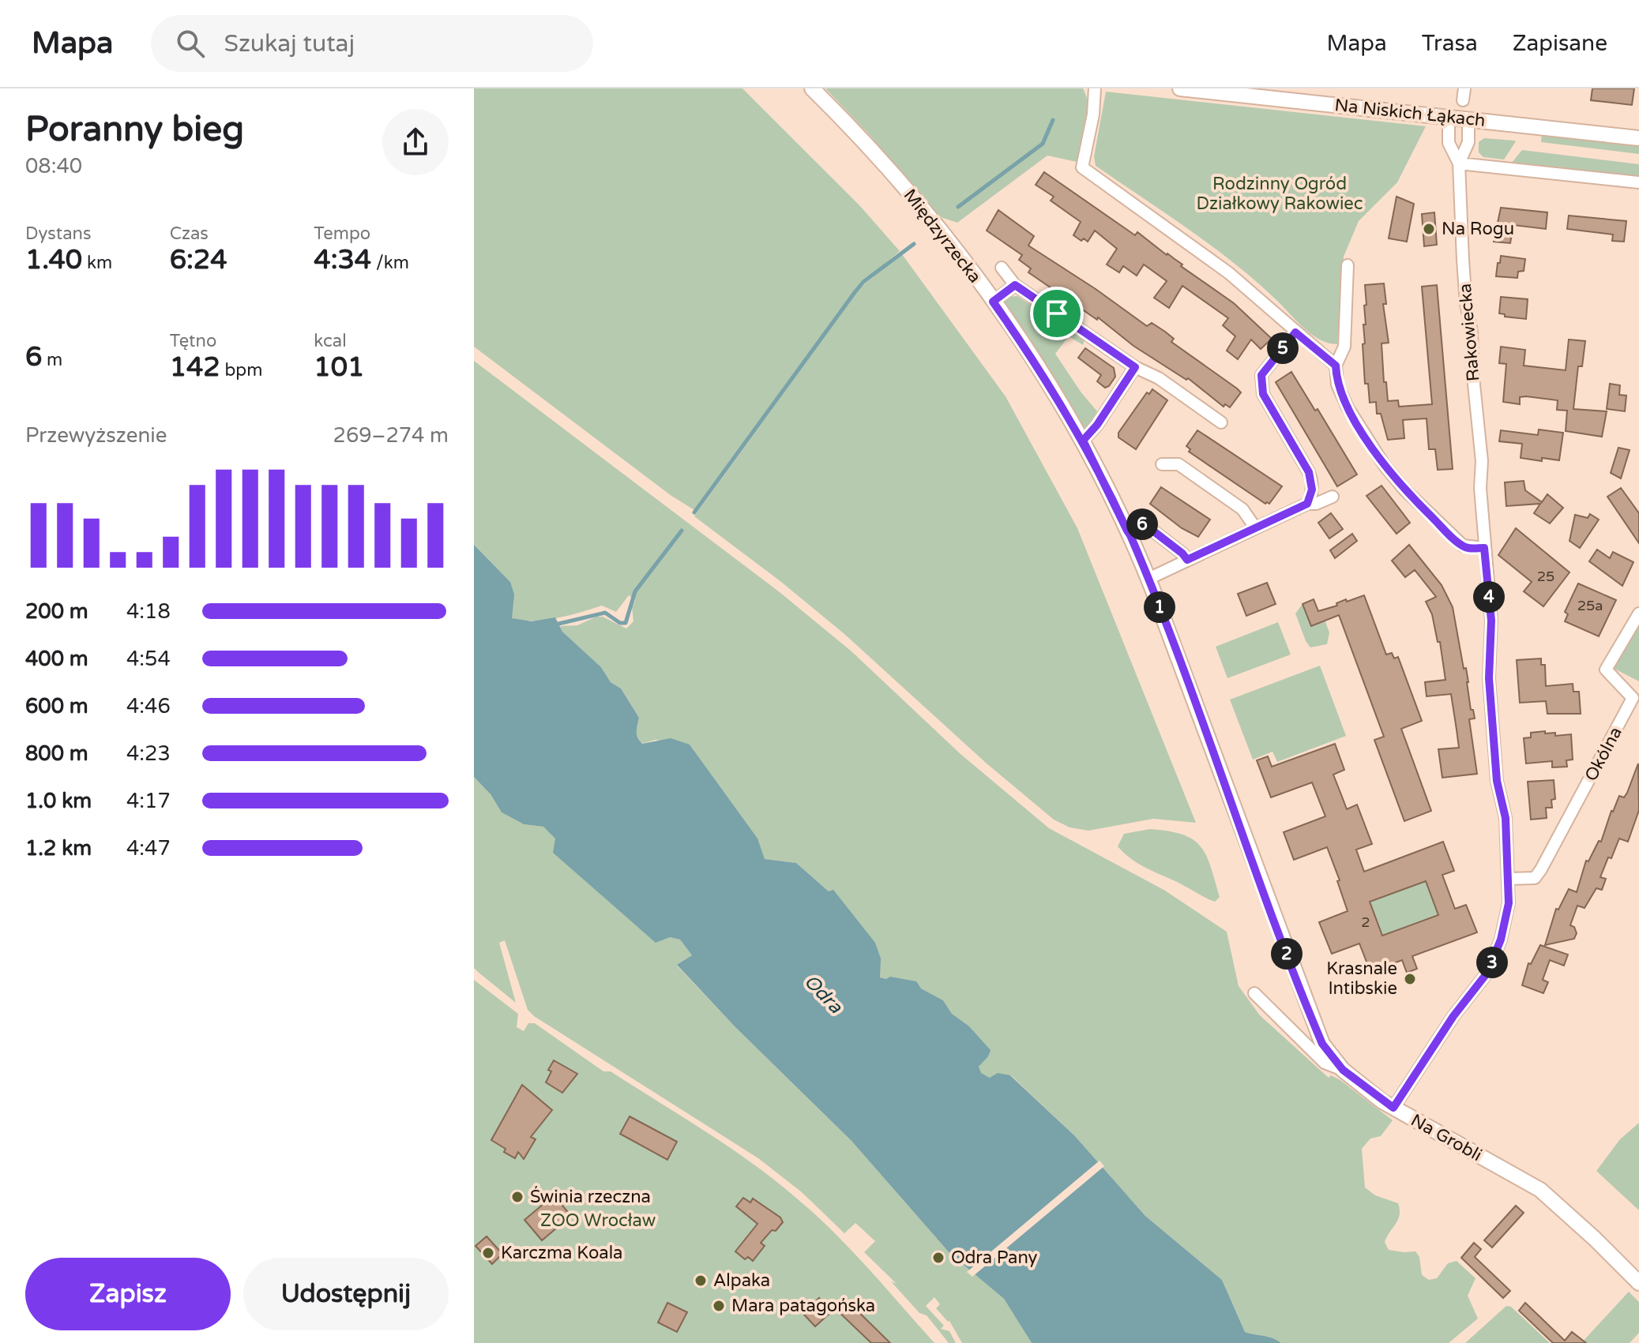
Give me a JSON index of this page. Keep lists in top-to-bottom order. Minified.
{"streets":{"street":["Na Niskich Łąkach","Międzyrzecka","Rakowiecka","Okólna","Na Grobli"]},"crossings":[["Na Niskich Łąkach","Rakowiecka"],["Międzyrzecka","Na Grobli"],["Rakowiecka","Okólna"],["Rakowiecka","Na Grobli"]],"water":["Odra"],"parks":["Rodzinny Ogród Działkowy Rakowiec","ZOO Wrocław"],"places":["Na Rogu","Krasnale Intibskie","Świnia rzeczna","Karczma Koala","Odra Pany","Alpaka","Mara patagońska"],"house_numbers":["25","25a","2"],"page":{"header":"Mapa","search":"Szukaj tutaj","nav":["Mapa","Trasa","Zapisane"],"heading":["Poranny bieg","08:40"],"stats":[["Dystans","1.40 km"],["Czas","6:24"],["Tempo","4:34 /km"],["6 m"],["Tętno","142 bpm"],["kcal","101"]],"pins":["5","6","4","1","2","3"],"chart":["Przewyższenie","269–274 m"],"list":[{"name":"200 m","note":"4:18"},{"name":"400 m","note":"4:54"},{"name":"600 m","note":"4:46"},{"name":"800 m","note":"4:23"},{"name":"1.0 km","note":"4:17"},{"name":"1.2 km","note":"4:47"}],"buttons":["Zapisz","Udostępnij"]}}
